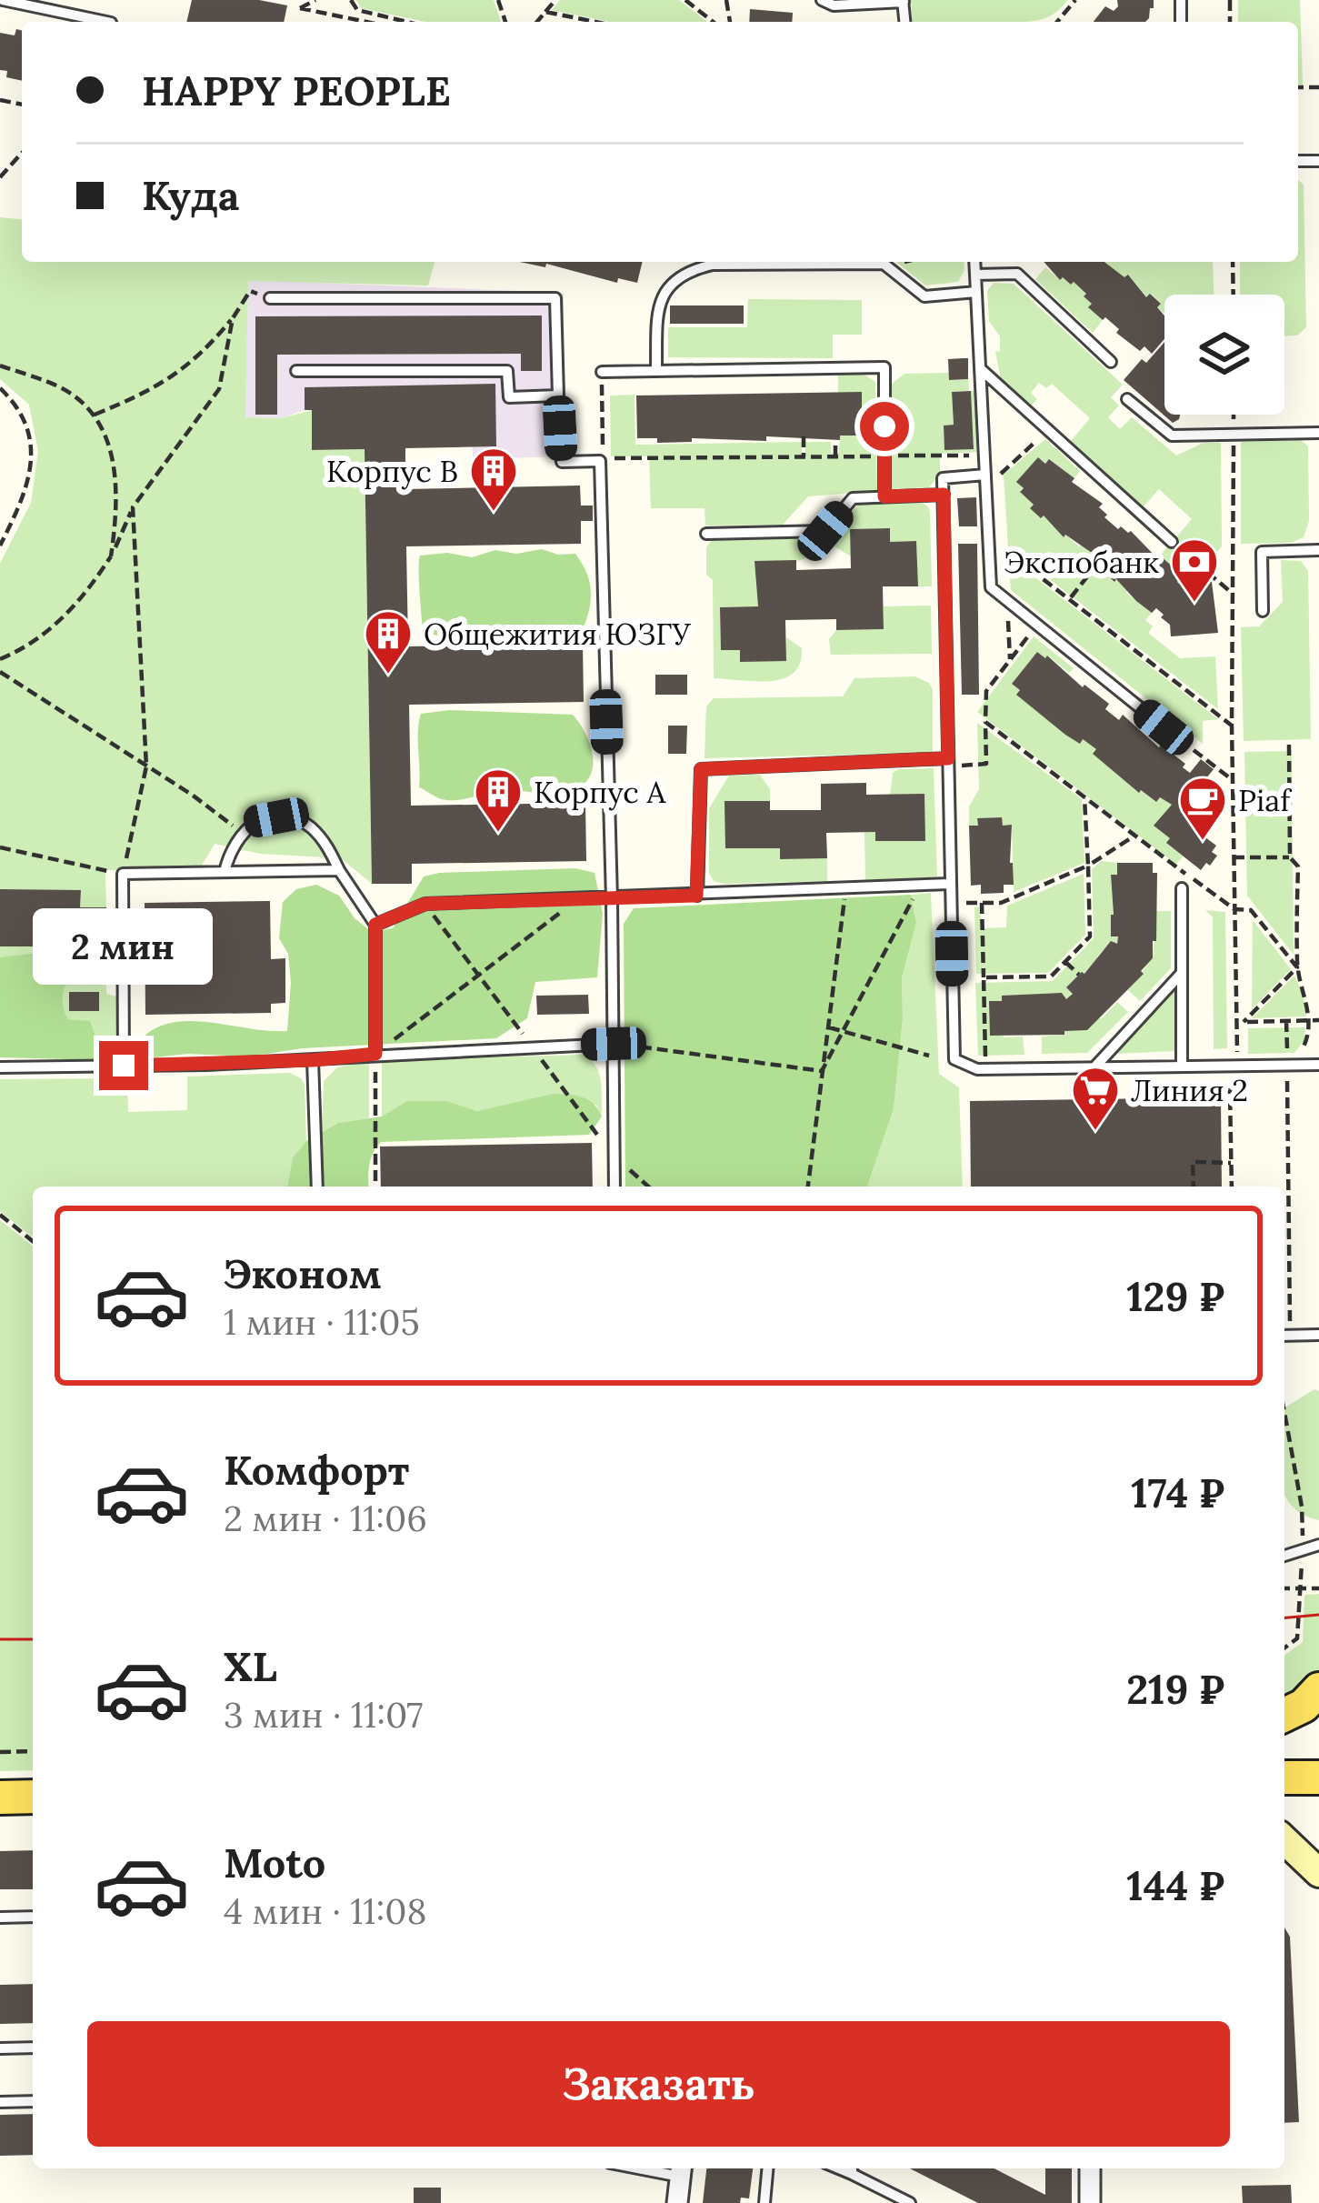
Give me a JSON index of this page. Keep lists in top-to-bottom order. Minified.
{"places":{"building":["Корпус В","Общежития ЮЗГУ","Корпус А"],"bank":["Экспобанк"],"cafe":["Piaf"],"supermarket":["Линия 2"]},"page":{"banner":["HAPPY PEOPLE","Куда"],"bubble":"2 мин","list":[{"name":"Эконом","note":"1 мин · 11:05","value":"129 ₽"},{"name":"Комфорт","note":"2 мин · 11:06","value":"174 ₽"},{"name":"XL","note":"3 мин · 11:07","value":"219 ₽"},{"name":"Moto","note":"4 мин · 11:08","value":"144 ₽"}],"buttons":"Заказать"}}
